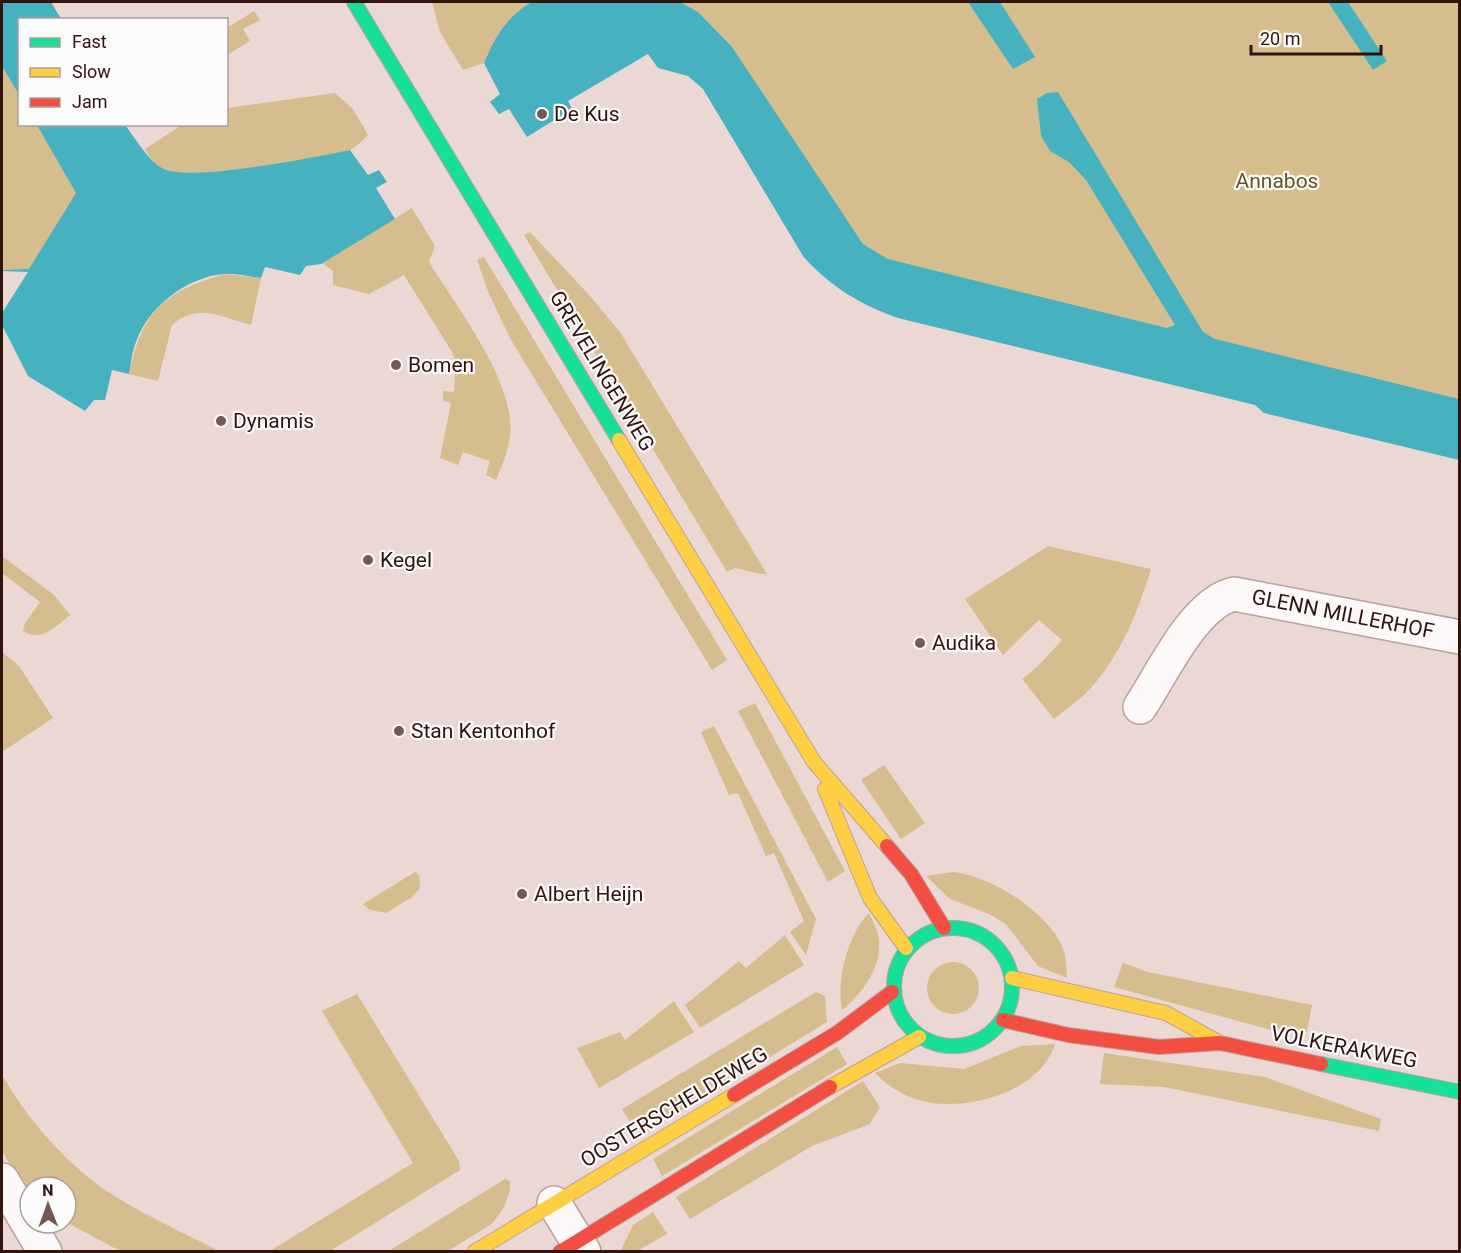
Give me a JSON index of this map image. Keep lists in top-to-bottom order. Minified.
{"streets":{"street":["GREVELINGENWEG","GLENN MILLERHOF","VOLKERAKWEG","OOSTERSCHELDEWEG"]},"crossings":[["GREVELINGENWEG","VOLKERAKWEG"],["GREVELINGENWEG","OOSTERSCHELDEWEG"],["VOLKERAKWEG","OOSTERSCHELDEWEG"]],"parks":["Annabos"],"places":["De Kus","Bomen","Dynamis","Kegel","Audika","Stan Kentonhof","Albert Heijn"],"legend":["Fast","Slow","Jam"],"scale_bar":"20 m","north":"top"}
